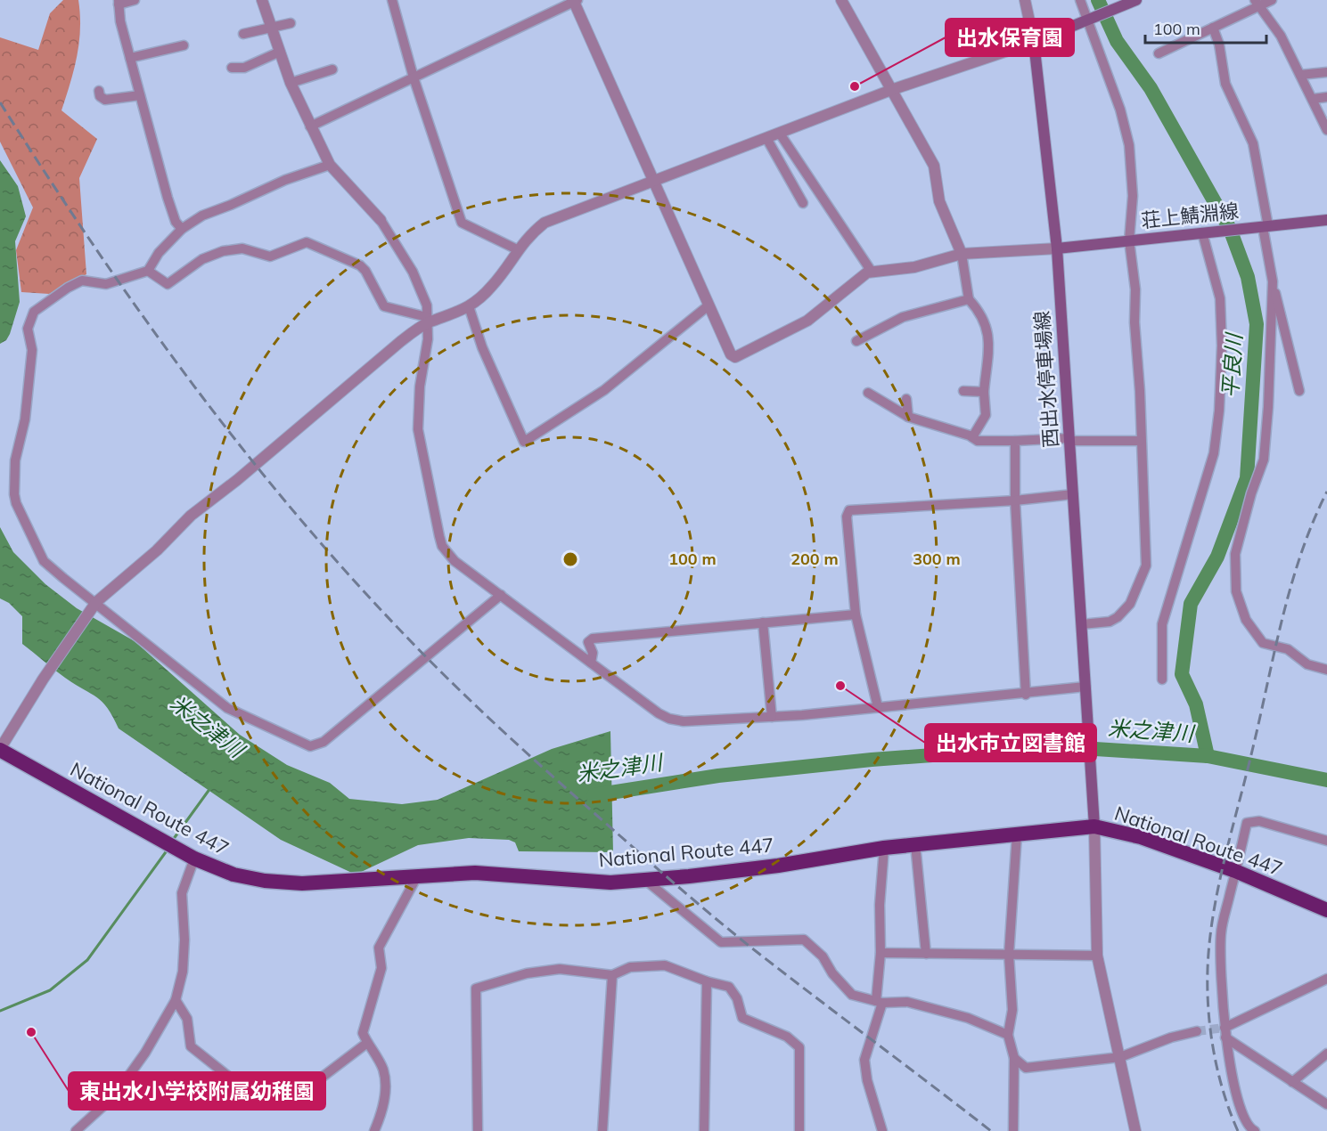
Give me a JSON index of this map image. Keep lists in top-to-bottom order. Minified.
{"streets":{"highway":["National Route 447"],"main road":["荘上鯖淵線","西出水停車場線"]},"crossings":[["荘上鯖淵線","西出水停車場線"],["西出水停車場線","National Route 447"]],"water":["平良川","米之津川"],"places":["出水保育園","出水市立図書館","東出水小学校附属幼稚園"],"scale_bar":"100 m","rings":["100 m","200 m","300 m"]}
